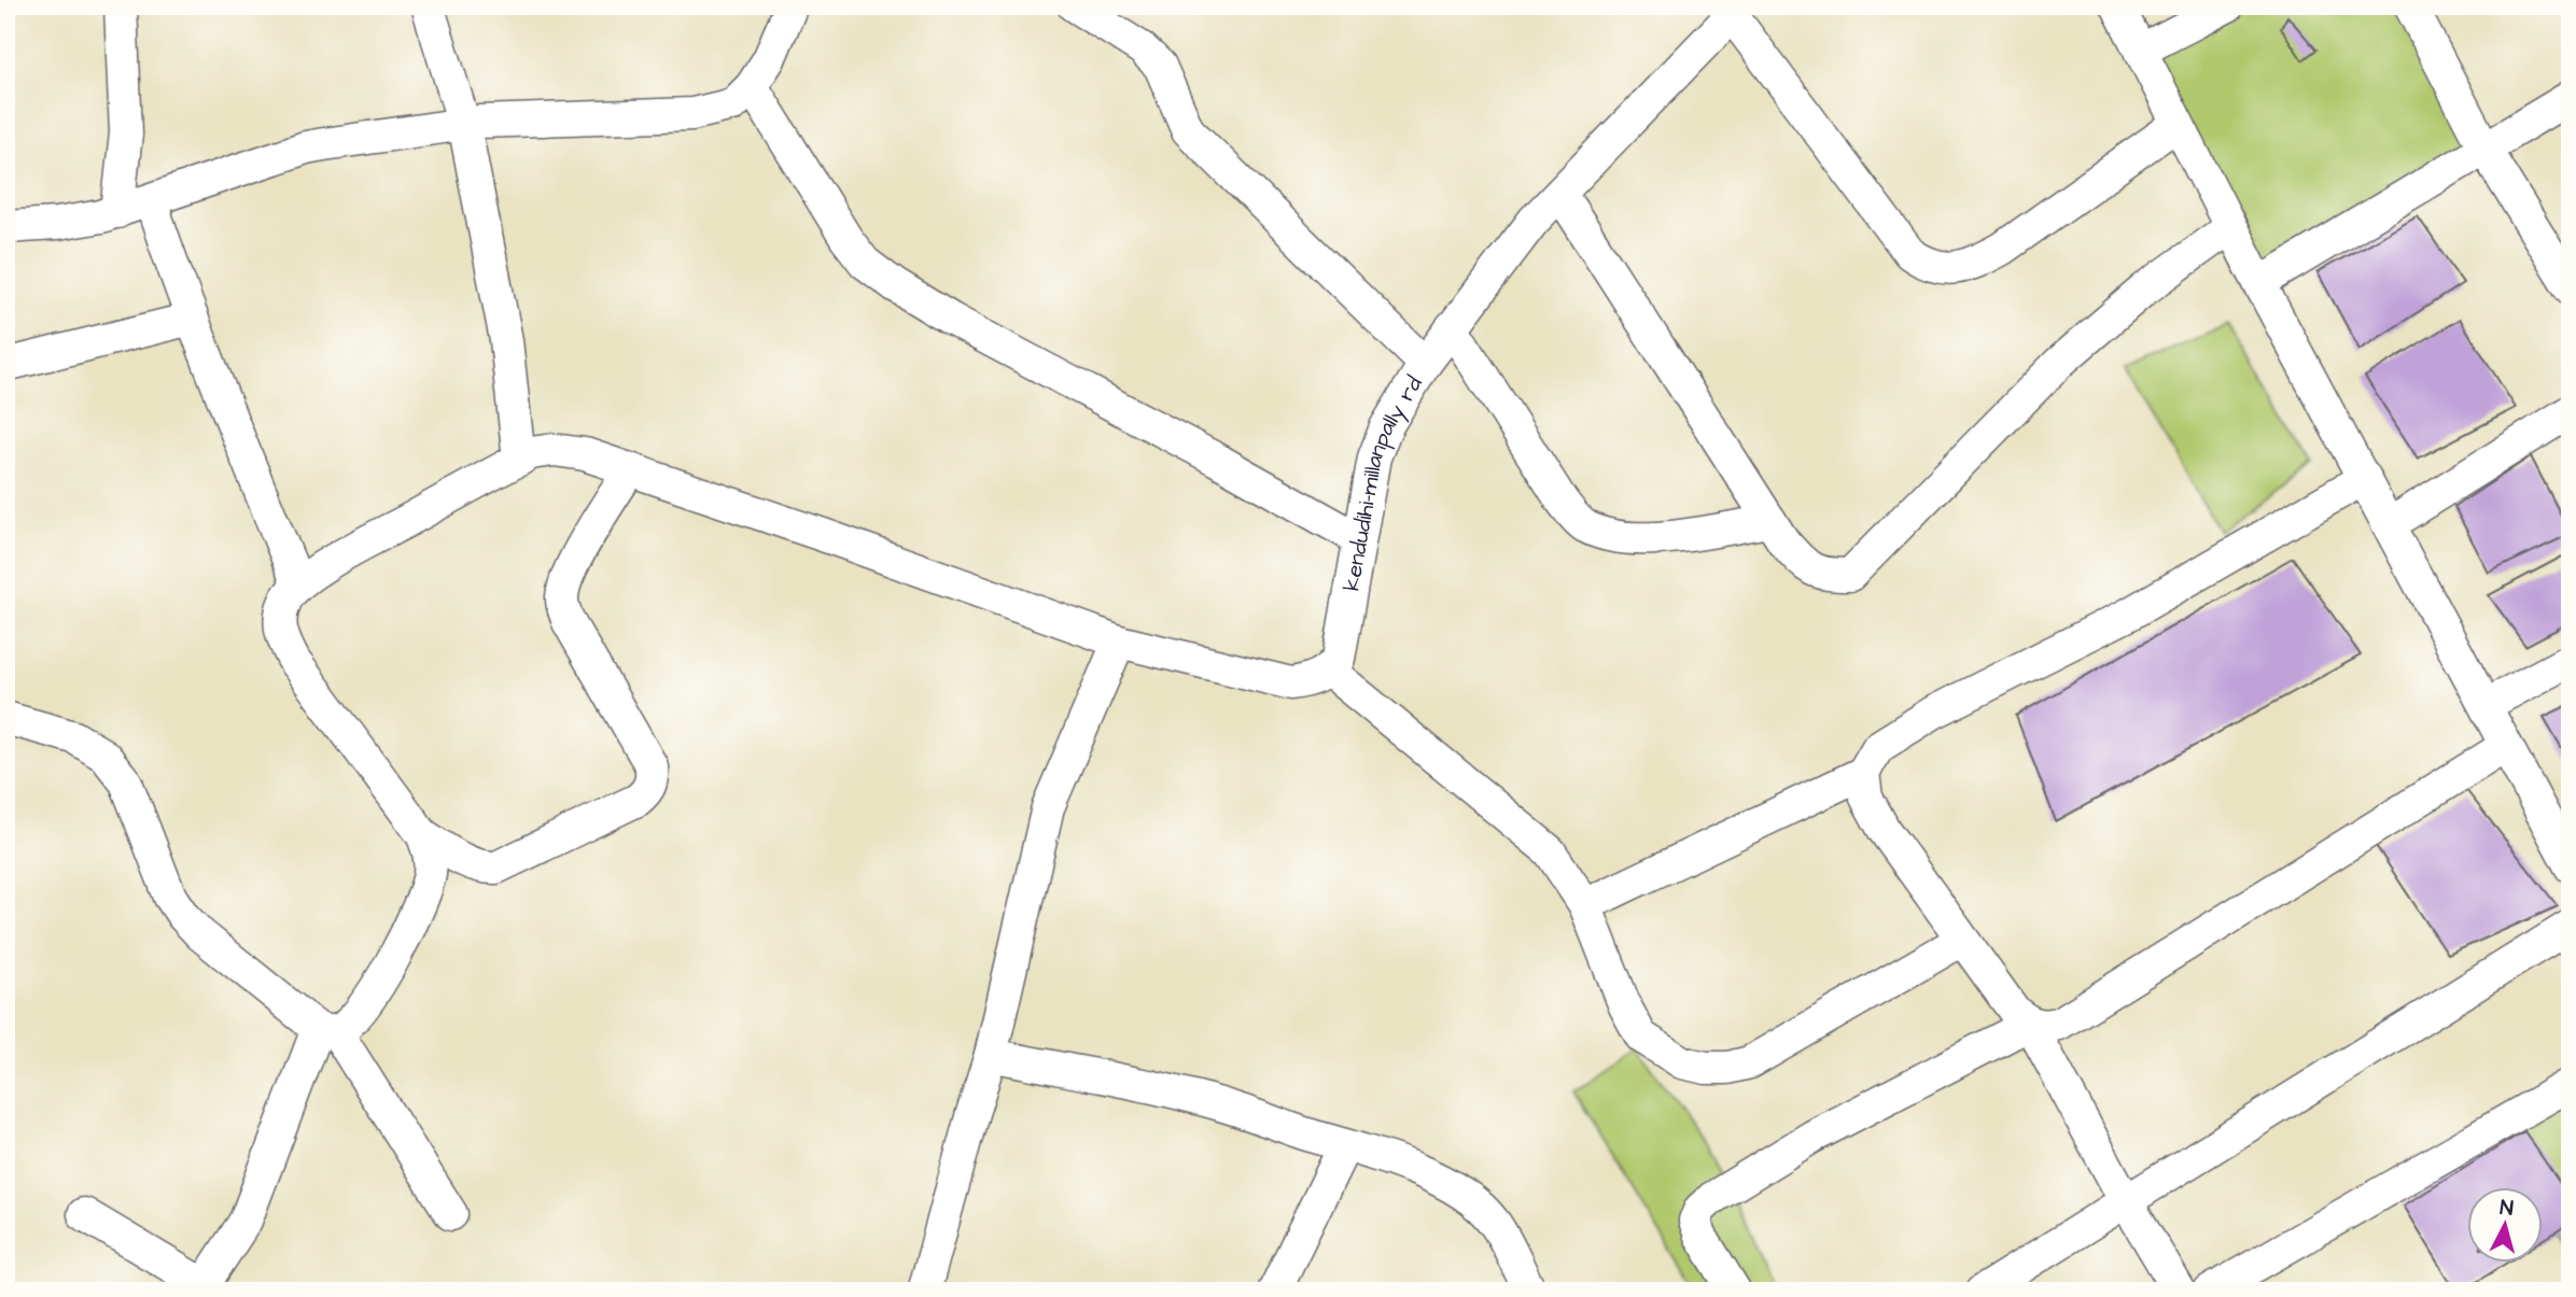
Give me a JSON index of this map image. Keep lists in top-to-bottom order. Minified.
{"streets":{"street":["kendudihi-millanpally rd"]},"north":"top"}
